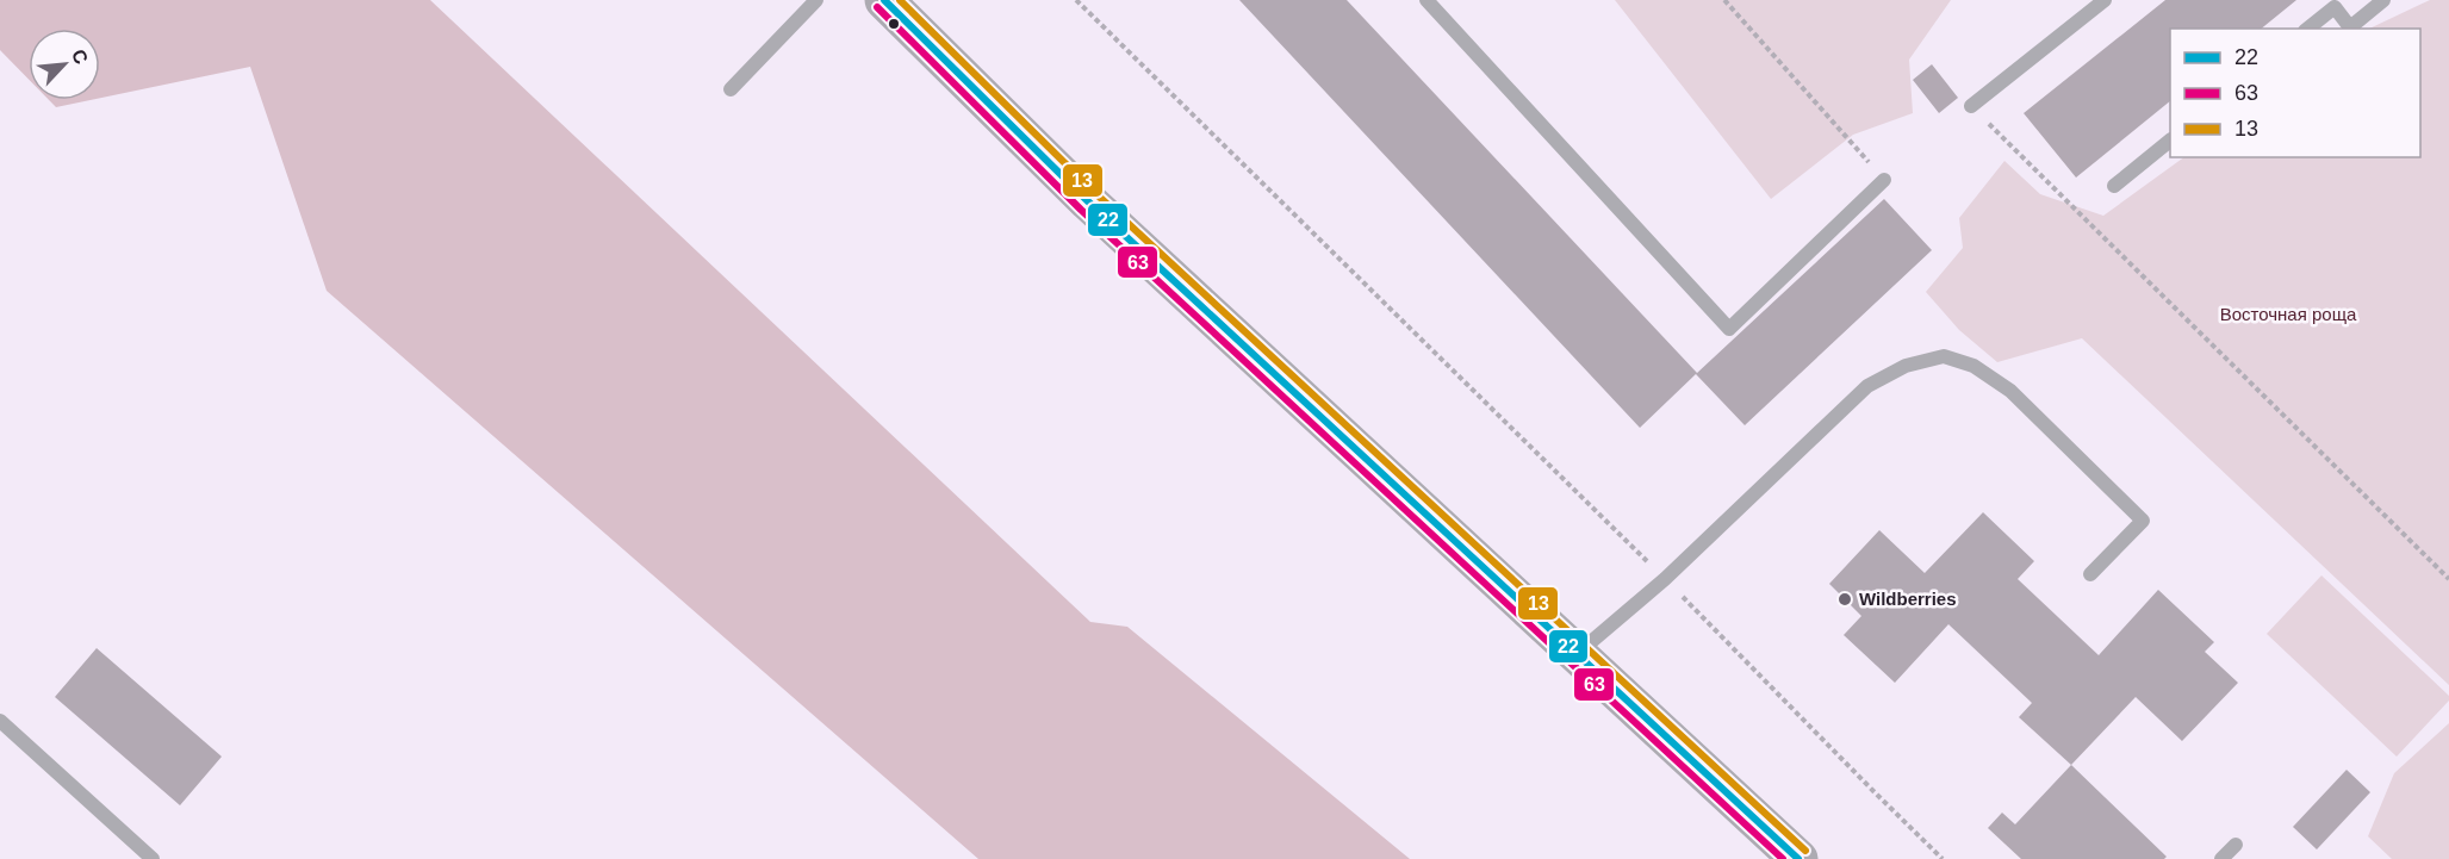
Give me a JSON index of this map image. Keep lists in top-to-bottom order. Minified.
{"parks":["Восточная роща"],"places":["Wildberries"],"lines":["transit line 22","transit line 13","transit line 63"],"legend":["22","63","13"],"north":"top right"}
